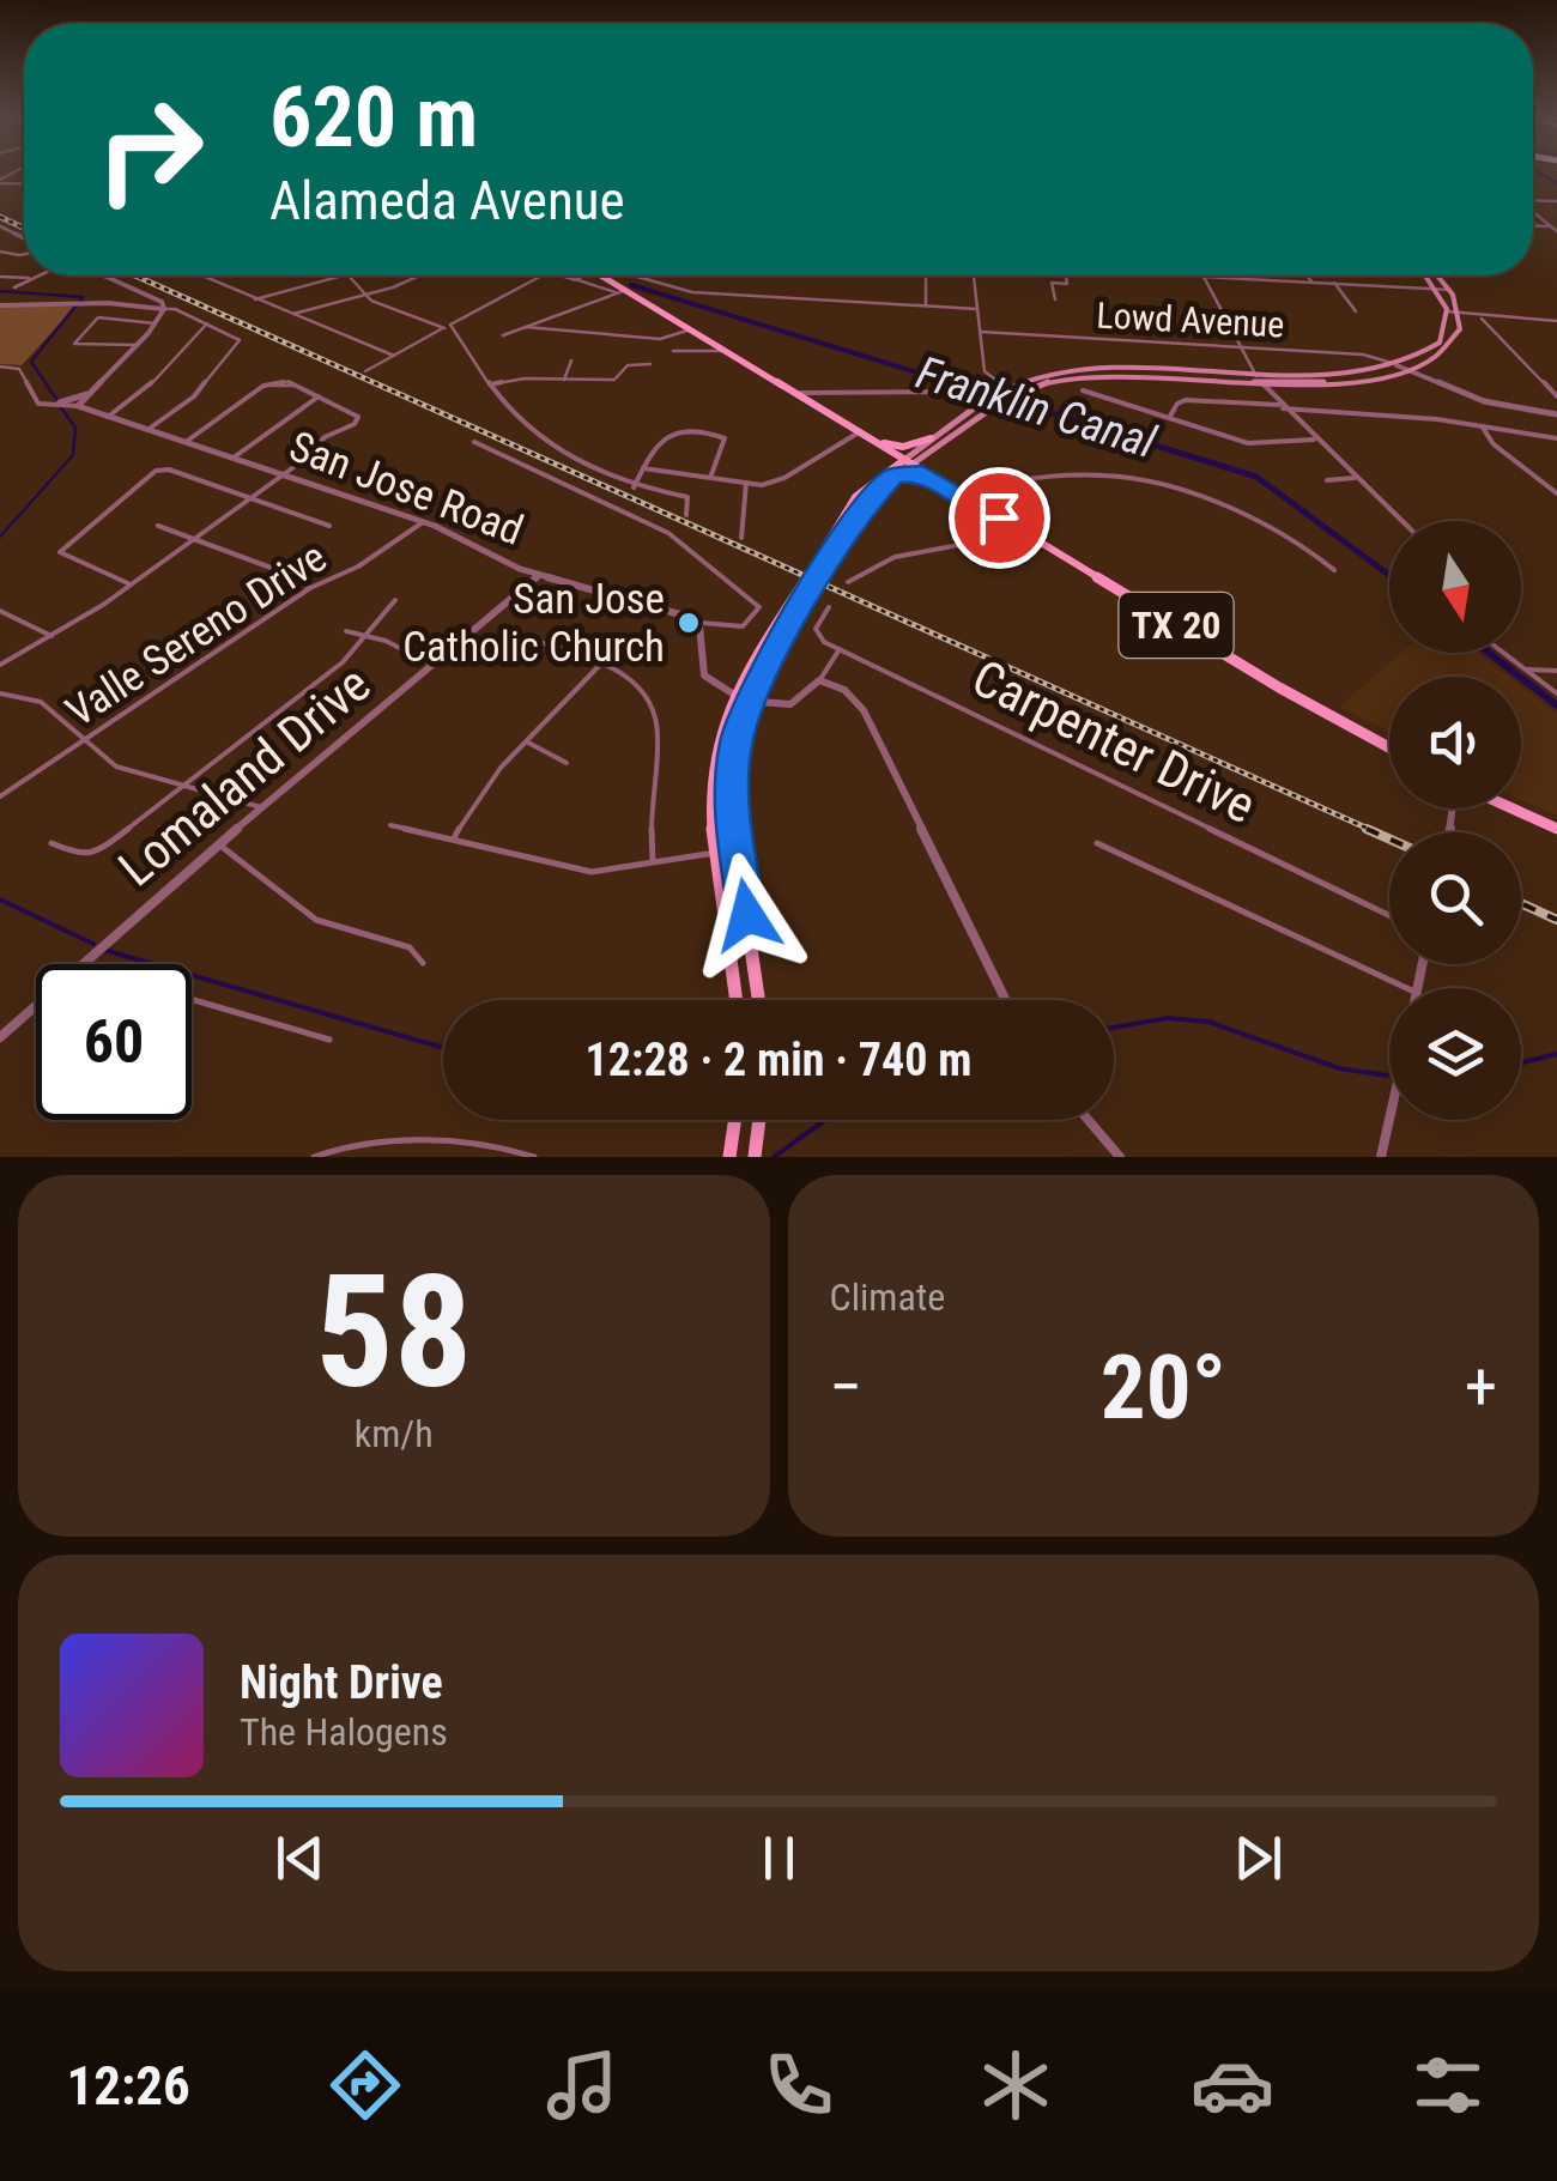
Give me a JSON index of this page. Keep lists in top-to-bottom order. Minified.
{"streets":{"main road":["TX 20"],"street":["Lowd Avenue","San Jose Road","Valle Sereno Drive","Carpenter Drive","Lomaland Drive"]},"crossings":[["San Jose Road","Valle Sereno Drive"],["San Jose Road","Lomaland Drive"]],"water":["Franklin Canal"],"places":["San Jose Catholic Church"],"north":"bottom","page":{"turn":["620 m","Alameda Avenue"],"limit":"60","trip":"12:28 · 2 min · 740 m","tile":[["58","km/h"],"Climate"],"heat":["−","20°","+"],"song":["Night Drive","The Halogens"],"tabs":"12:26"}}
